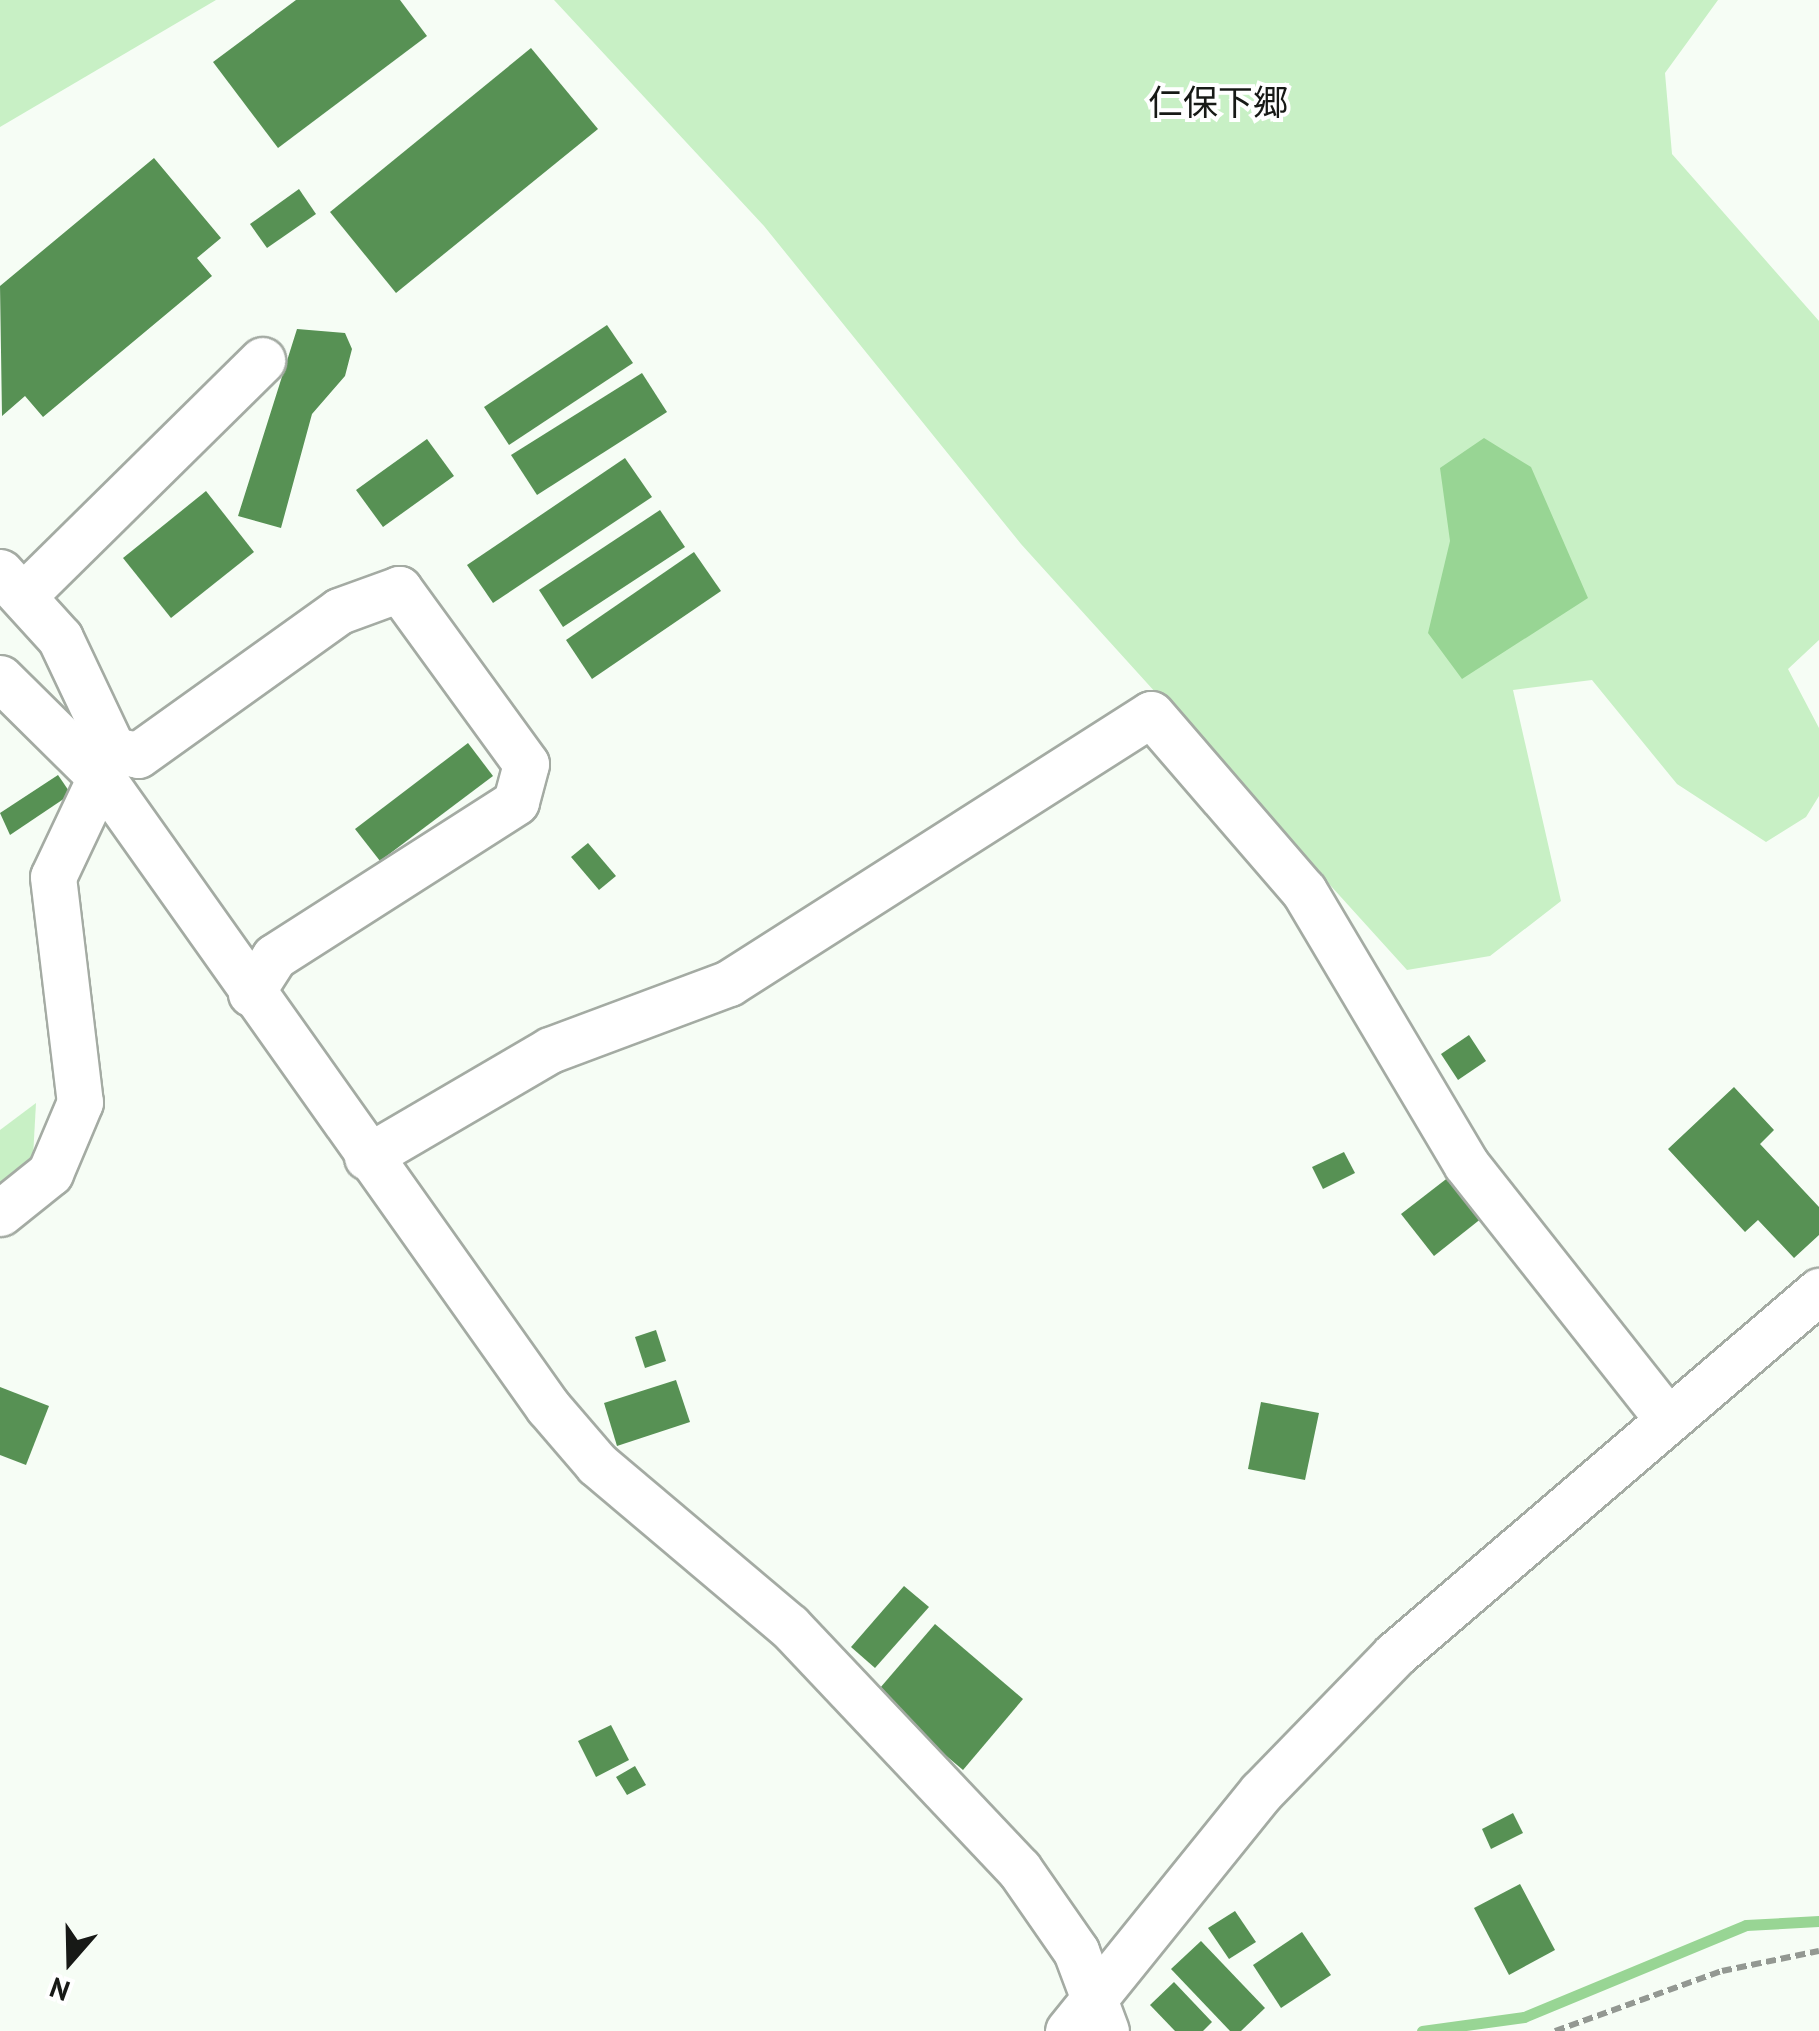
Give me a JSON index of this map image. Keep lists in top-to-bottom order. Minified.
{"districts":["仁保下郷"],"north":"bottom"}
